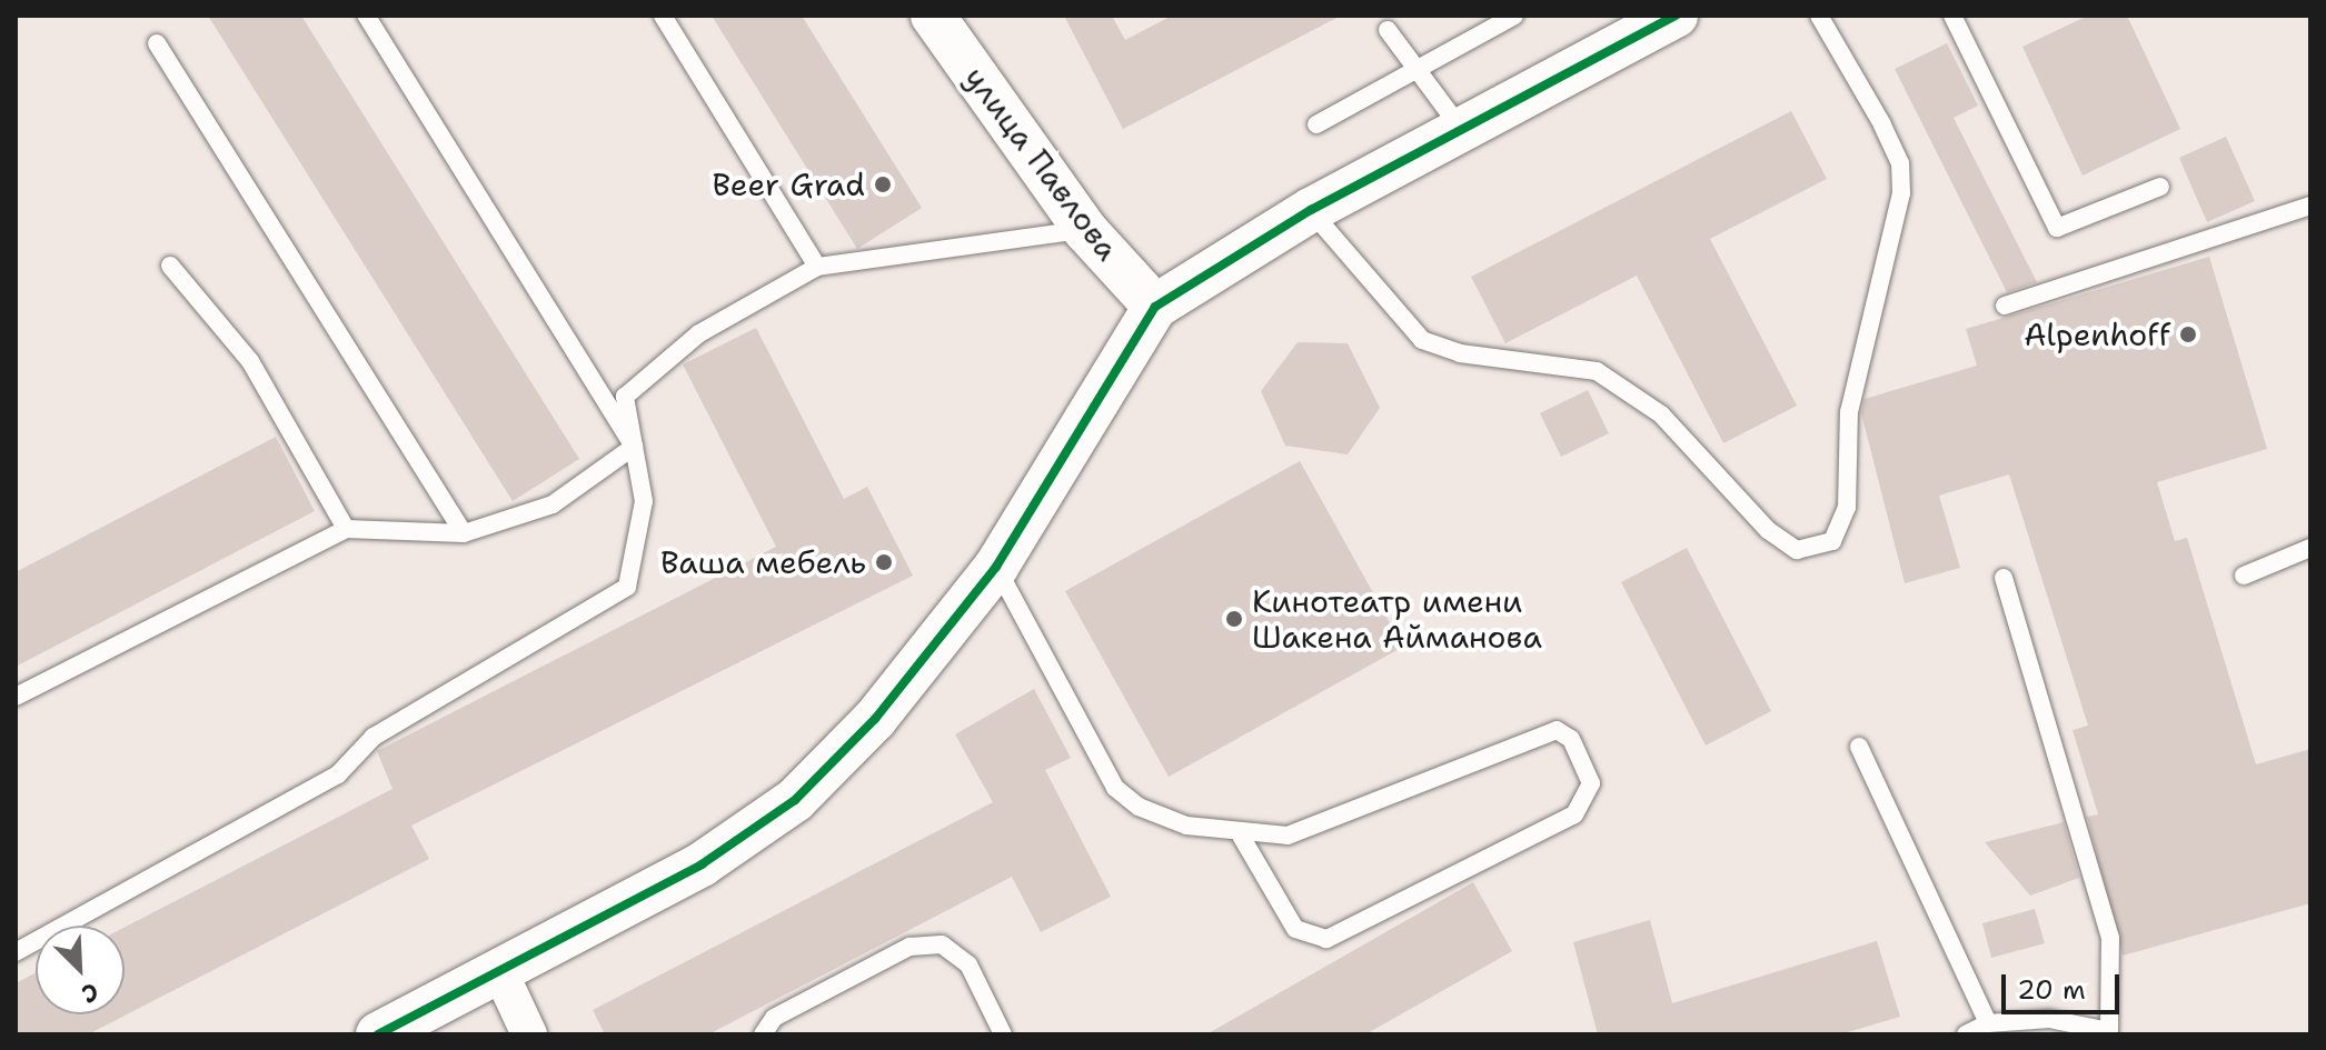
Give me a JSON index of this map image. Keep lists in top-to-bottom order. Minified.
{"streets":{"street":["улица Павлова"]},"places":["Beer Grad","Alpenhoff","Ваша мебель","Кинотеатр имени Шакена Айманова"],"scale_bar":"20 m","north":"bottom right"}
